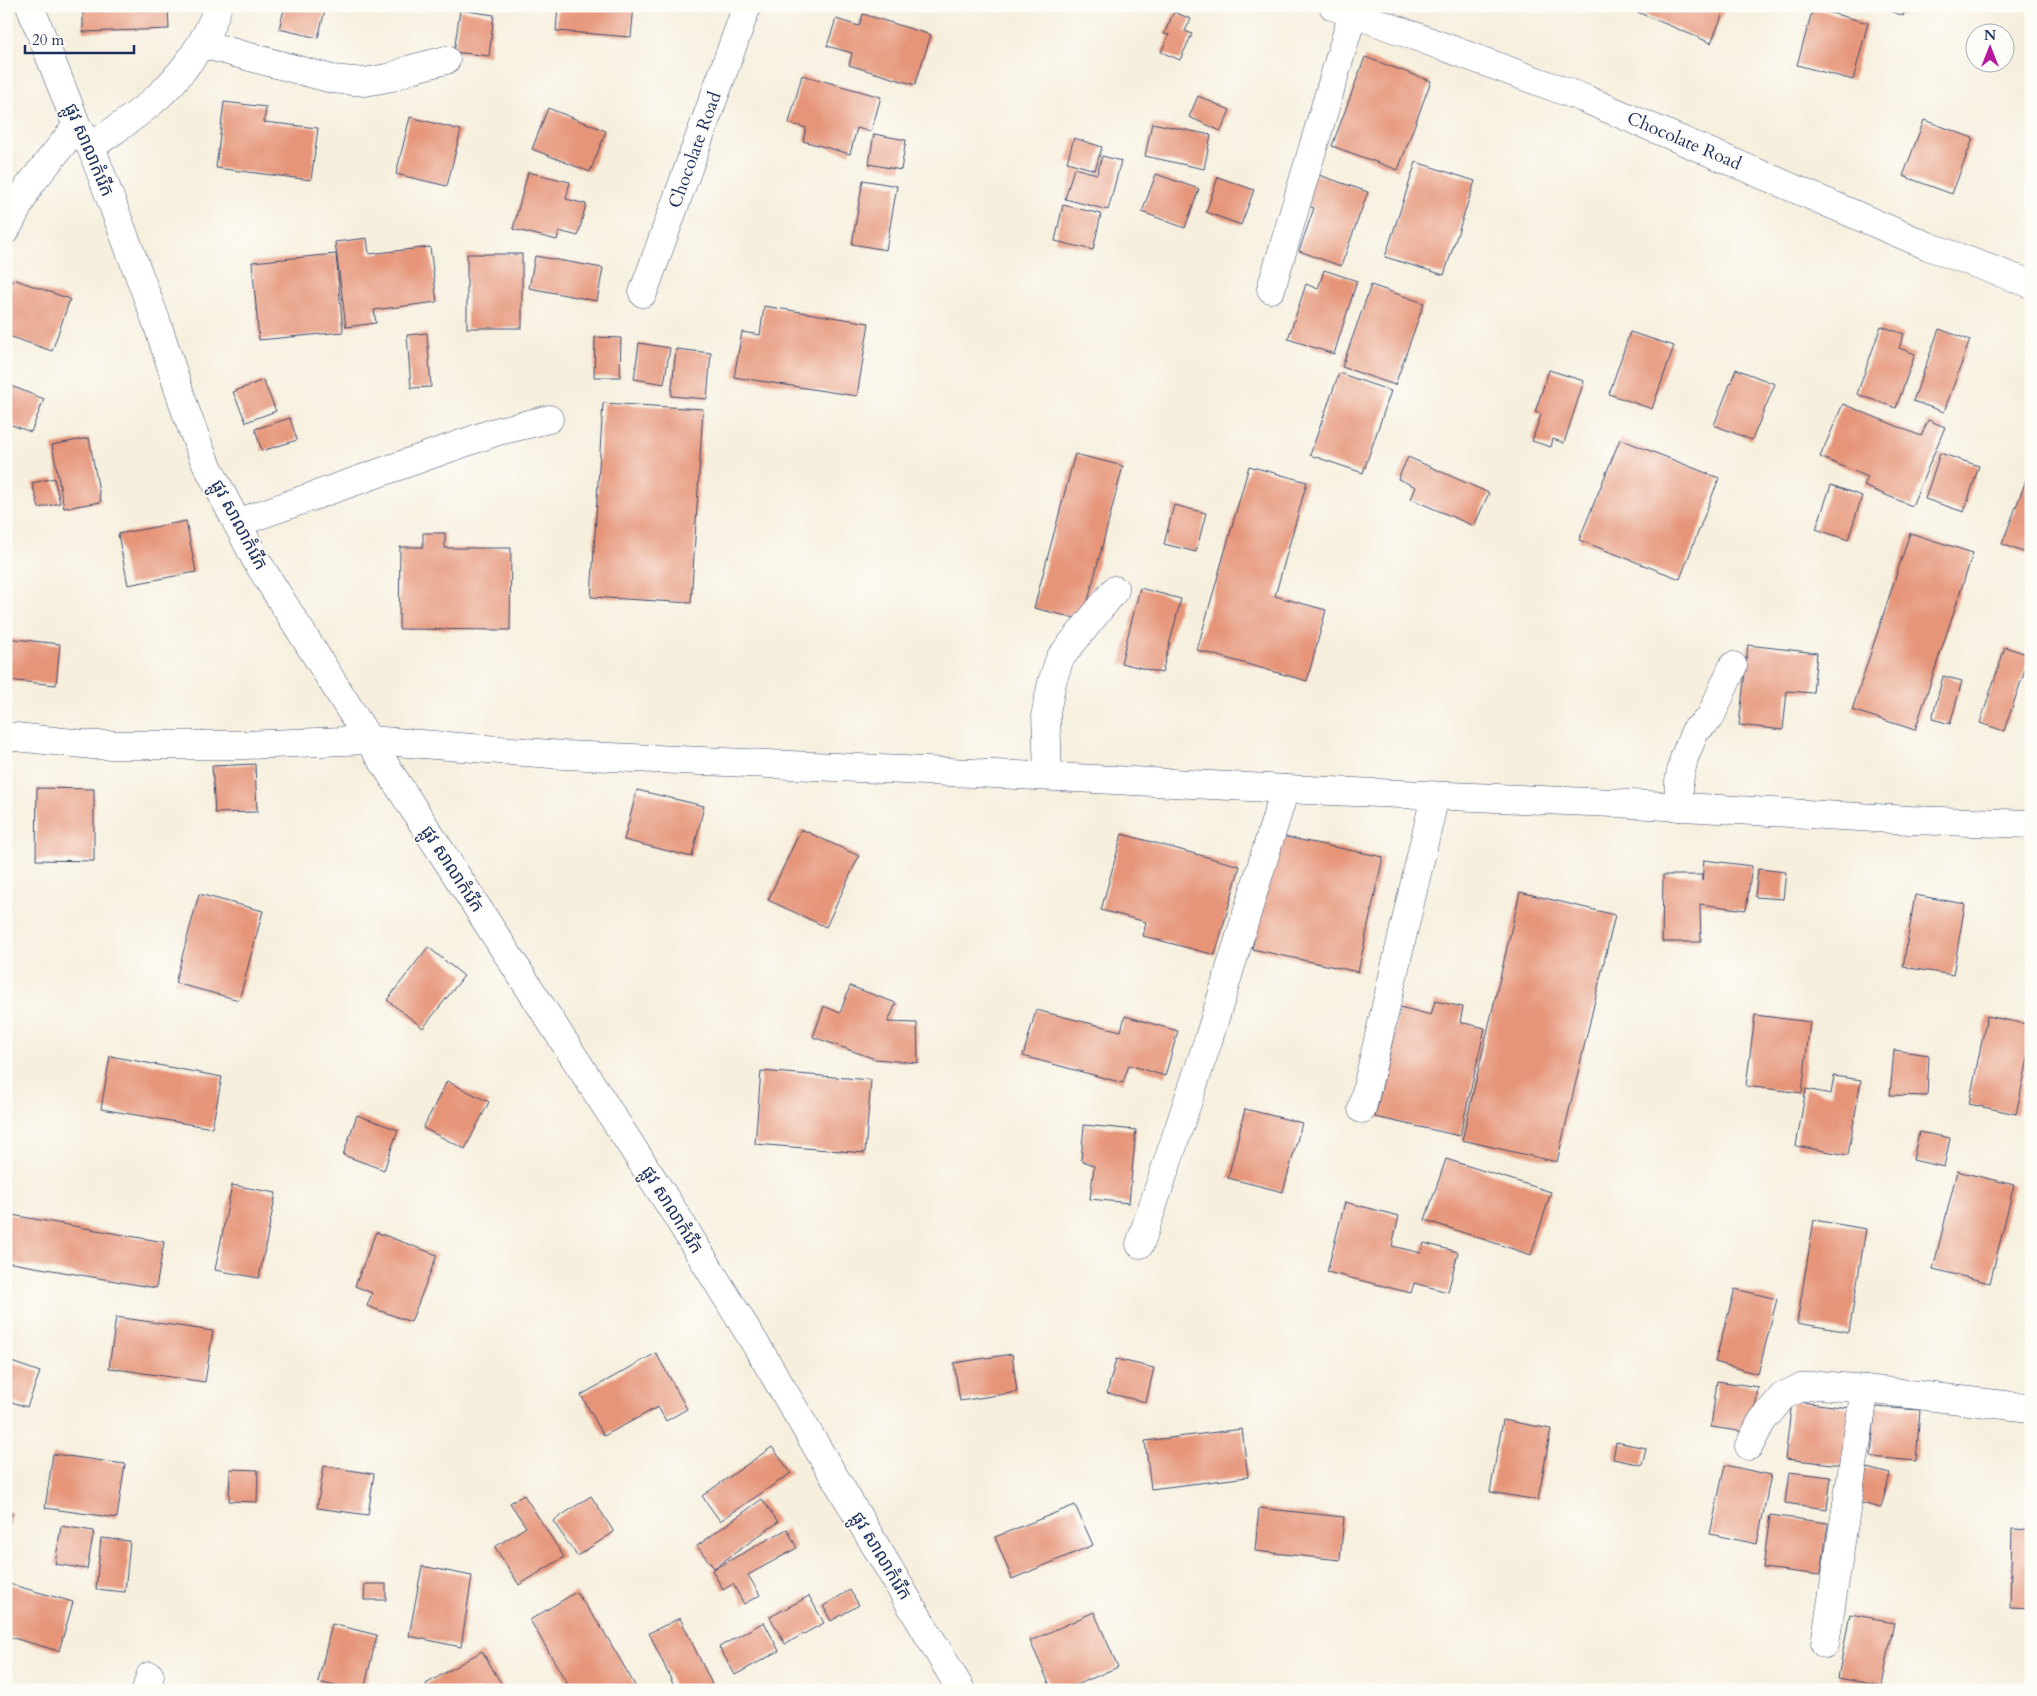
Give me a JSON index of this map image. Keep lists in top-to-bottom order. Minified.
{"streets":{"street":["Chocolate Road","ផ្លូវ សាលាកំរើក"]},"scale_bar":"20 m","north":"top"}
